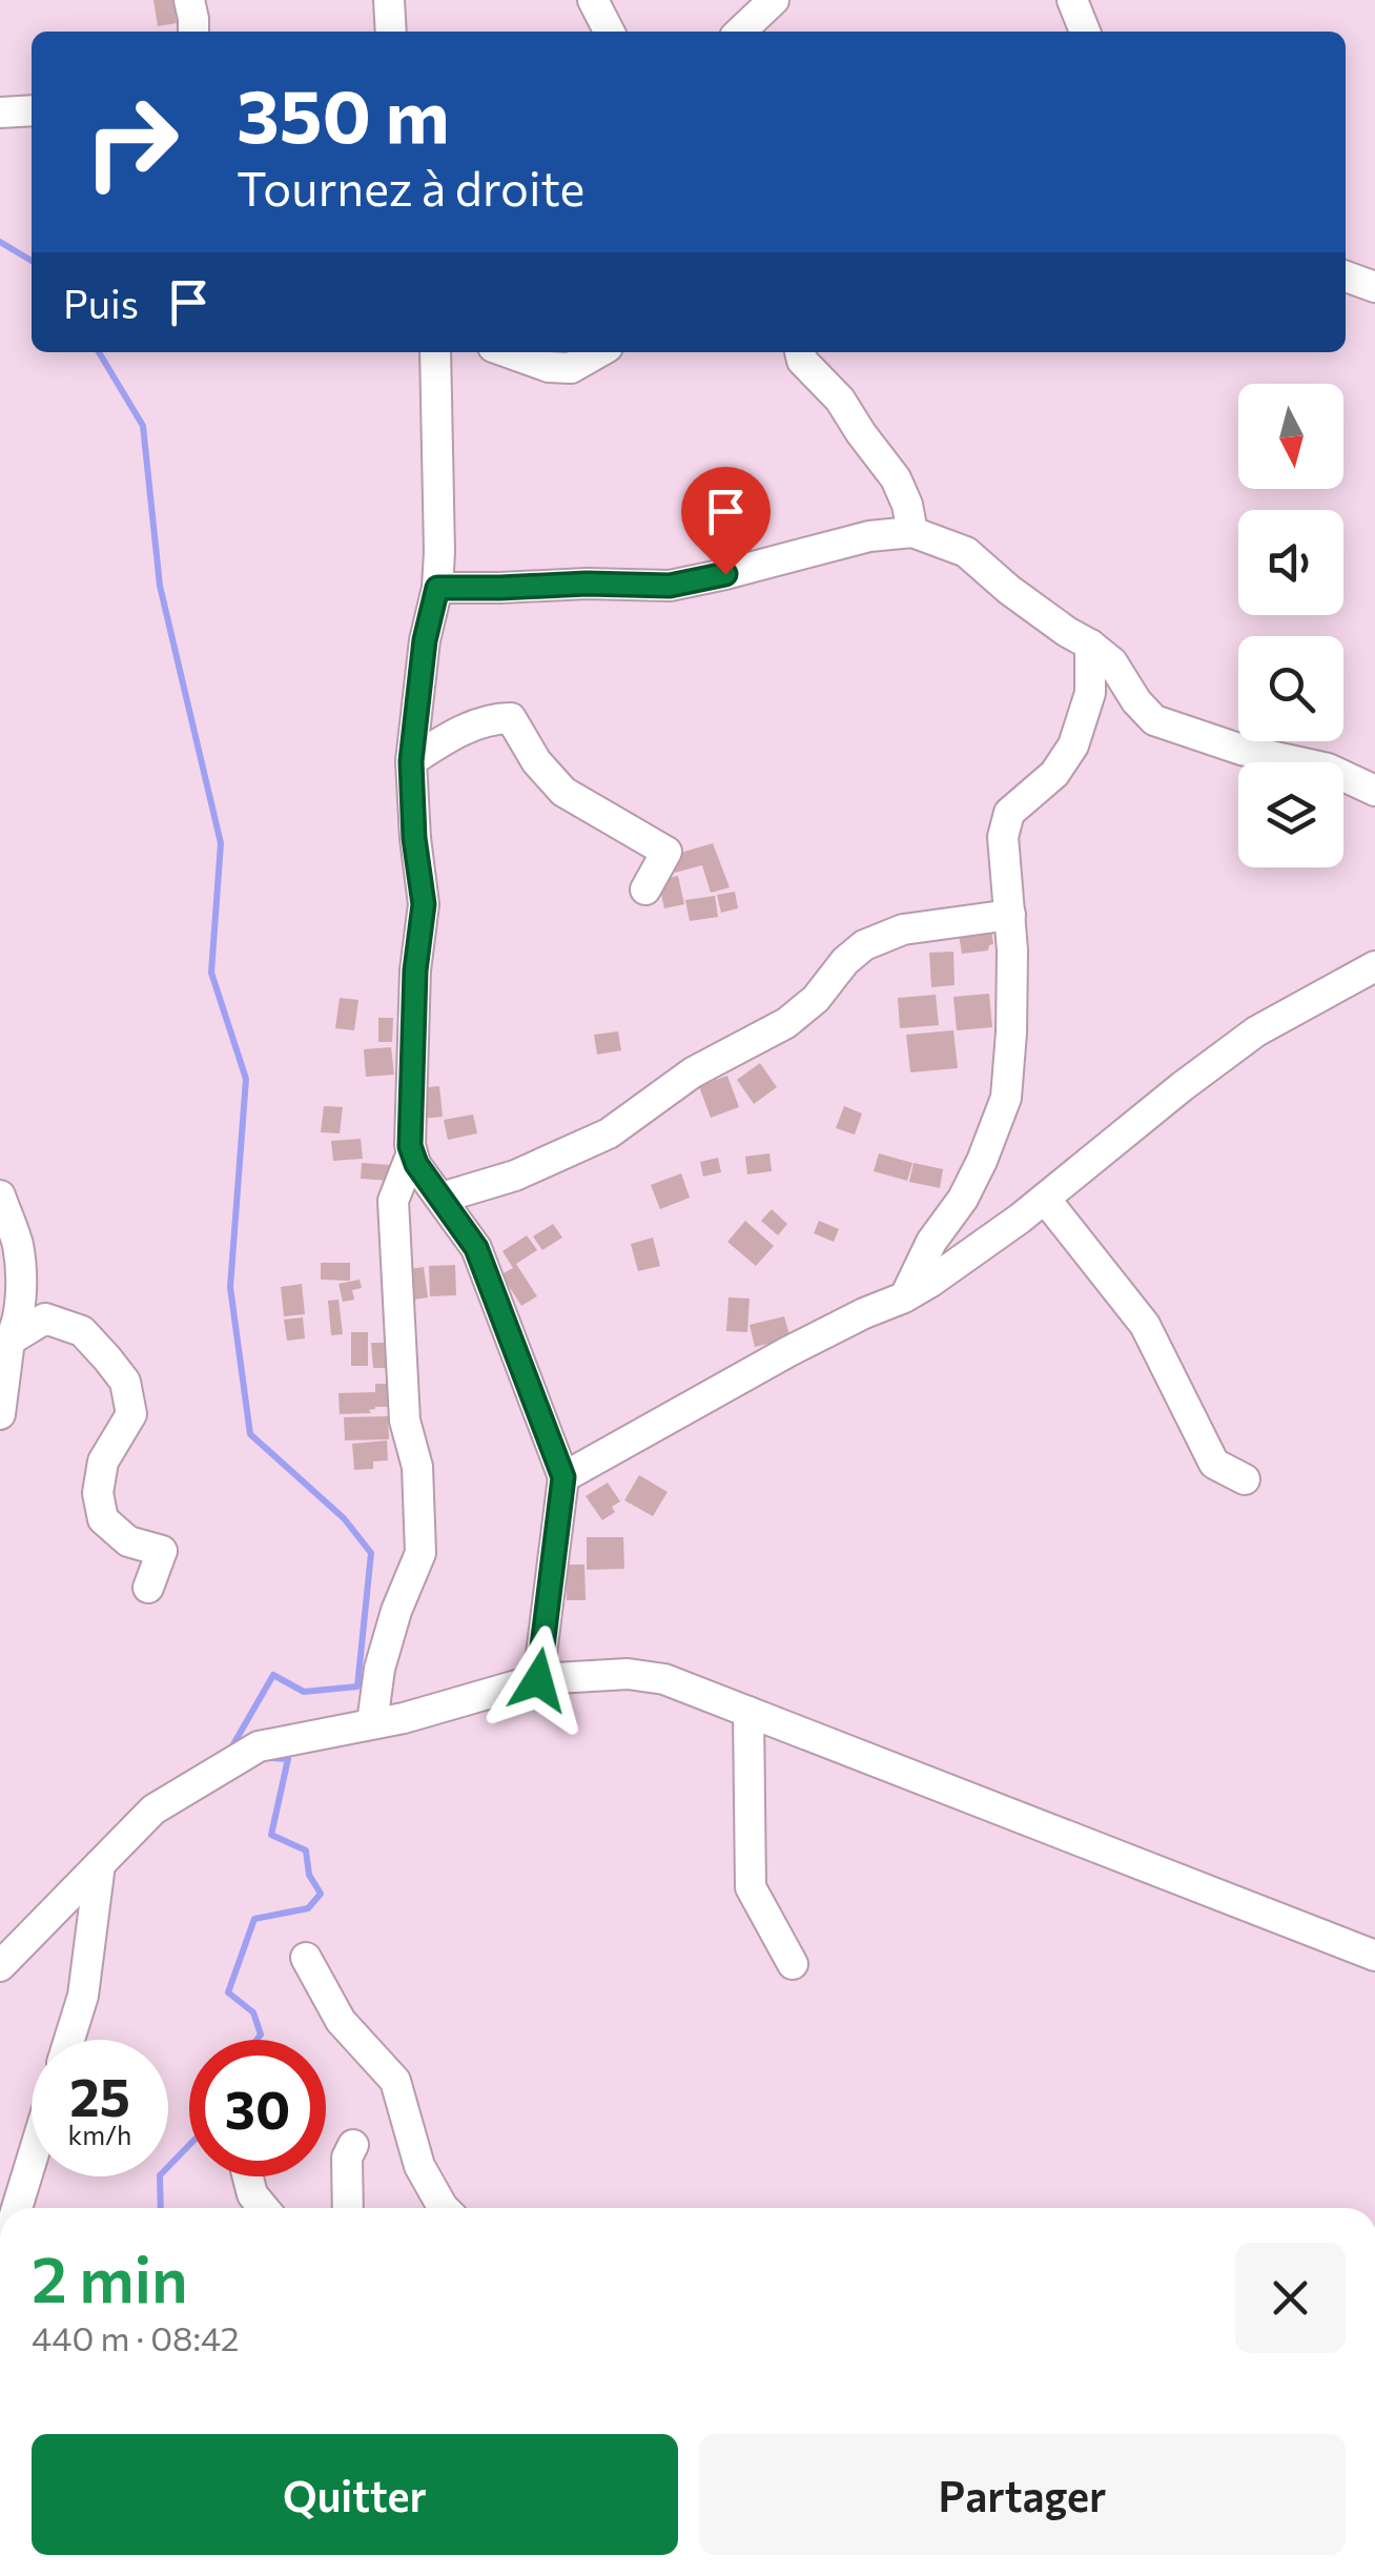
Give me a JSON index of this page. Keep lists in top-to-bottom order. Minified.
{"north":"bottom","page":{"turn":["350 m","Tournez à droite"],"then":"Puis","speed":"25 km/h","limit":"30","heading":["2 min","440 m · 08:42"],"buttons":["Quitter","Partager"]}}
